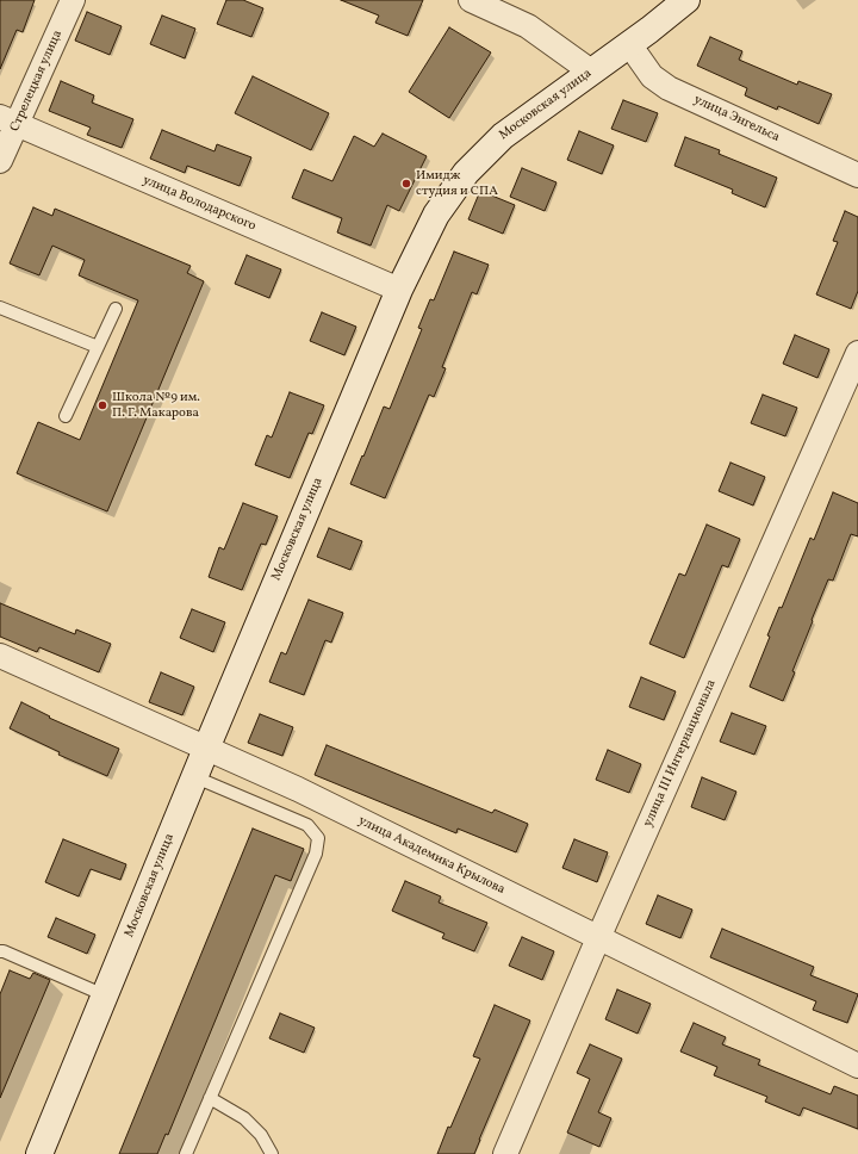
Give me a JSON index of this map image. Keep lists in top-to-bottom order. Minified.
{"streets":{"street":["Стрелецкая улица","Московская улица","улица Энгельса","улица Володарского","улица III Интернационала","улица Академика Крылова"]},"crossings":[["Стрелецкая улица","улица Володарского"],["Московская улица","улица Энгельса"],["Московская улица","улица Володарского"],["Московская улица","улица Академика Крылова"],["улица III Интернационала","улица Академика Крылова"]],"places":["Имидж студия и СПА","Школа №9 им. П. Г. Макарова"]}
